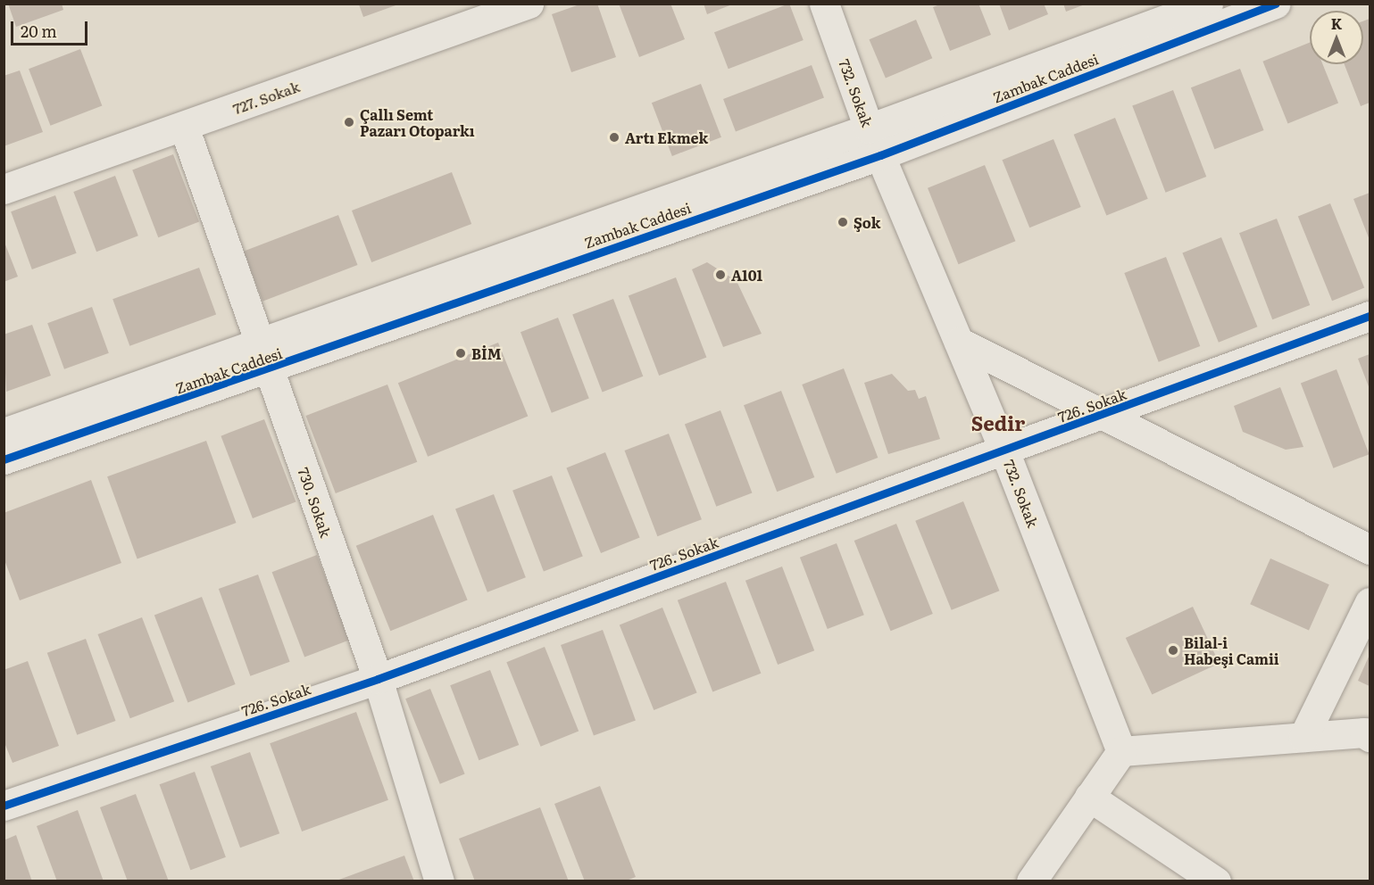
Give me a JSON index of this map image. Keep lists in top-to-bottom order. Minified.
{"streets":{"street":["Zambak Caddesi","732. Sokak","727. Sokak","726. Sokak","730. Sokak"]},"crossings":[["Zambak Caddesi","732. Sokak"],["Zambak Caddesi","730. Sokak"],["732. Sokak","726. Sokak"],["727. Sokak","730. Sokak"],["726. Sokak","730. Sokak"]],"districts":["Sedir"],"places":["Çallı Semt Pazarı Otoparkı","Artı Ekmek","Şok","A101","BİM","Bilal-i Habeşi Camii"],"scale_bar":"20 m","north":"top"}
